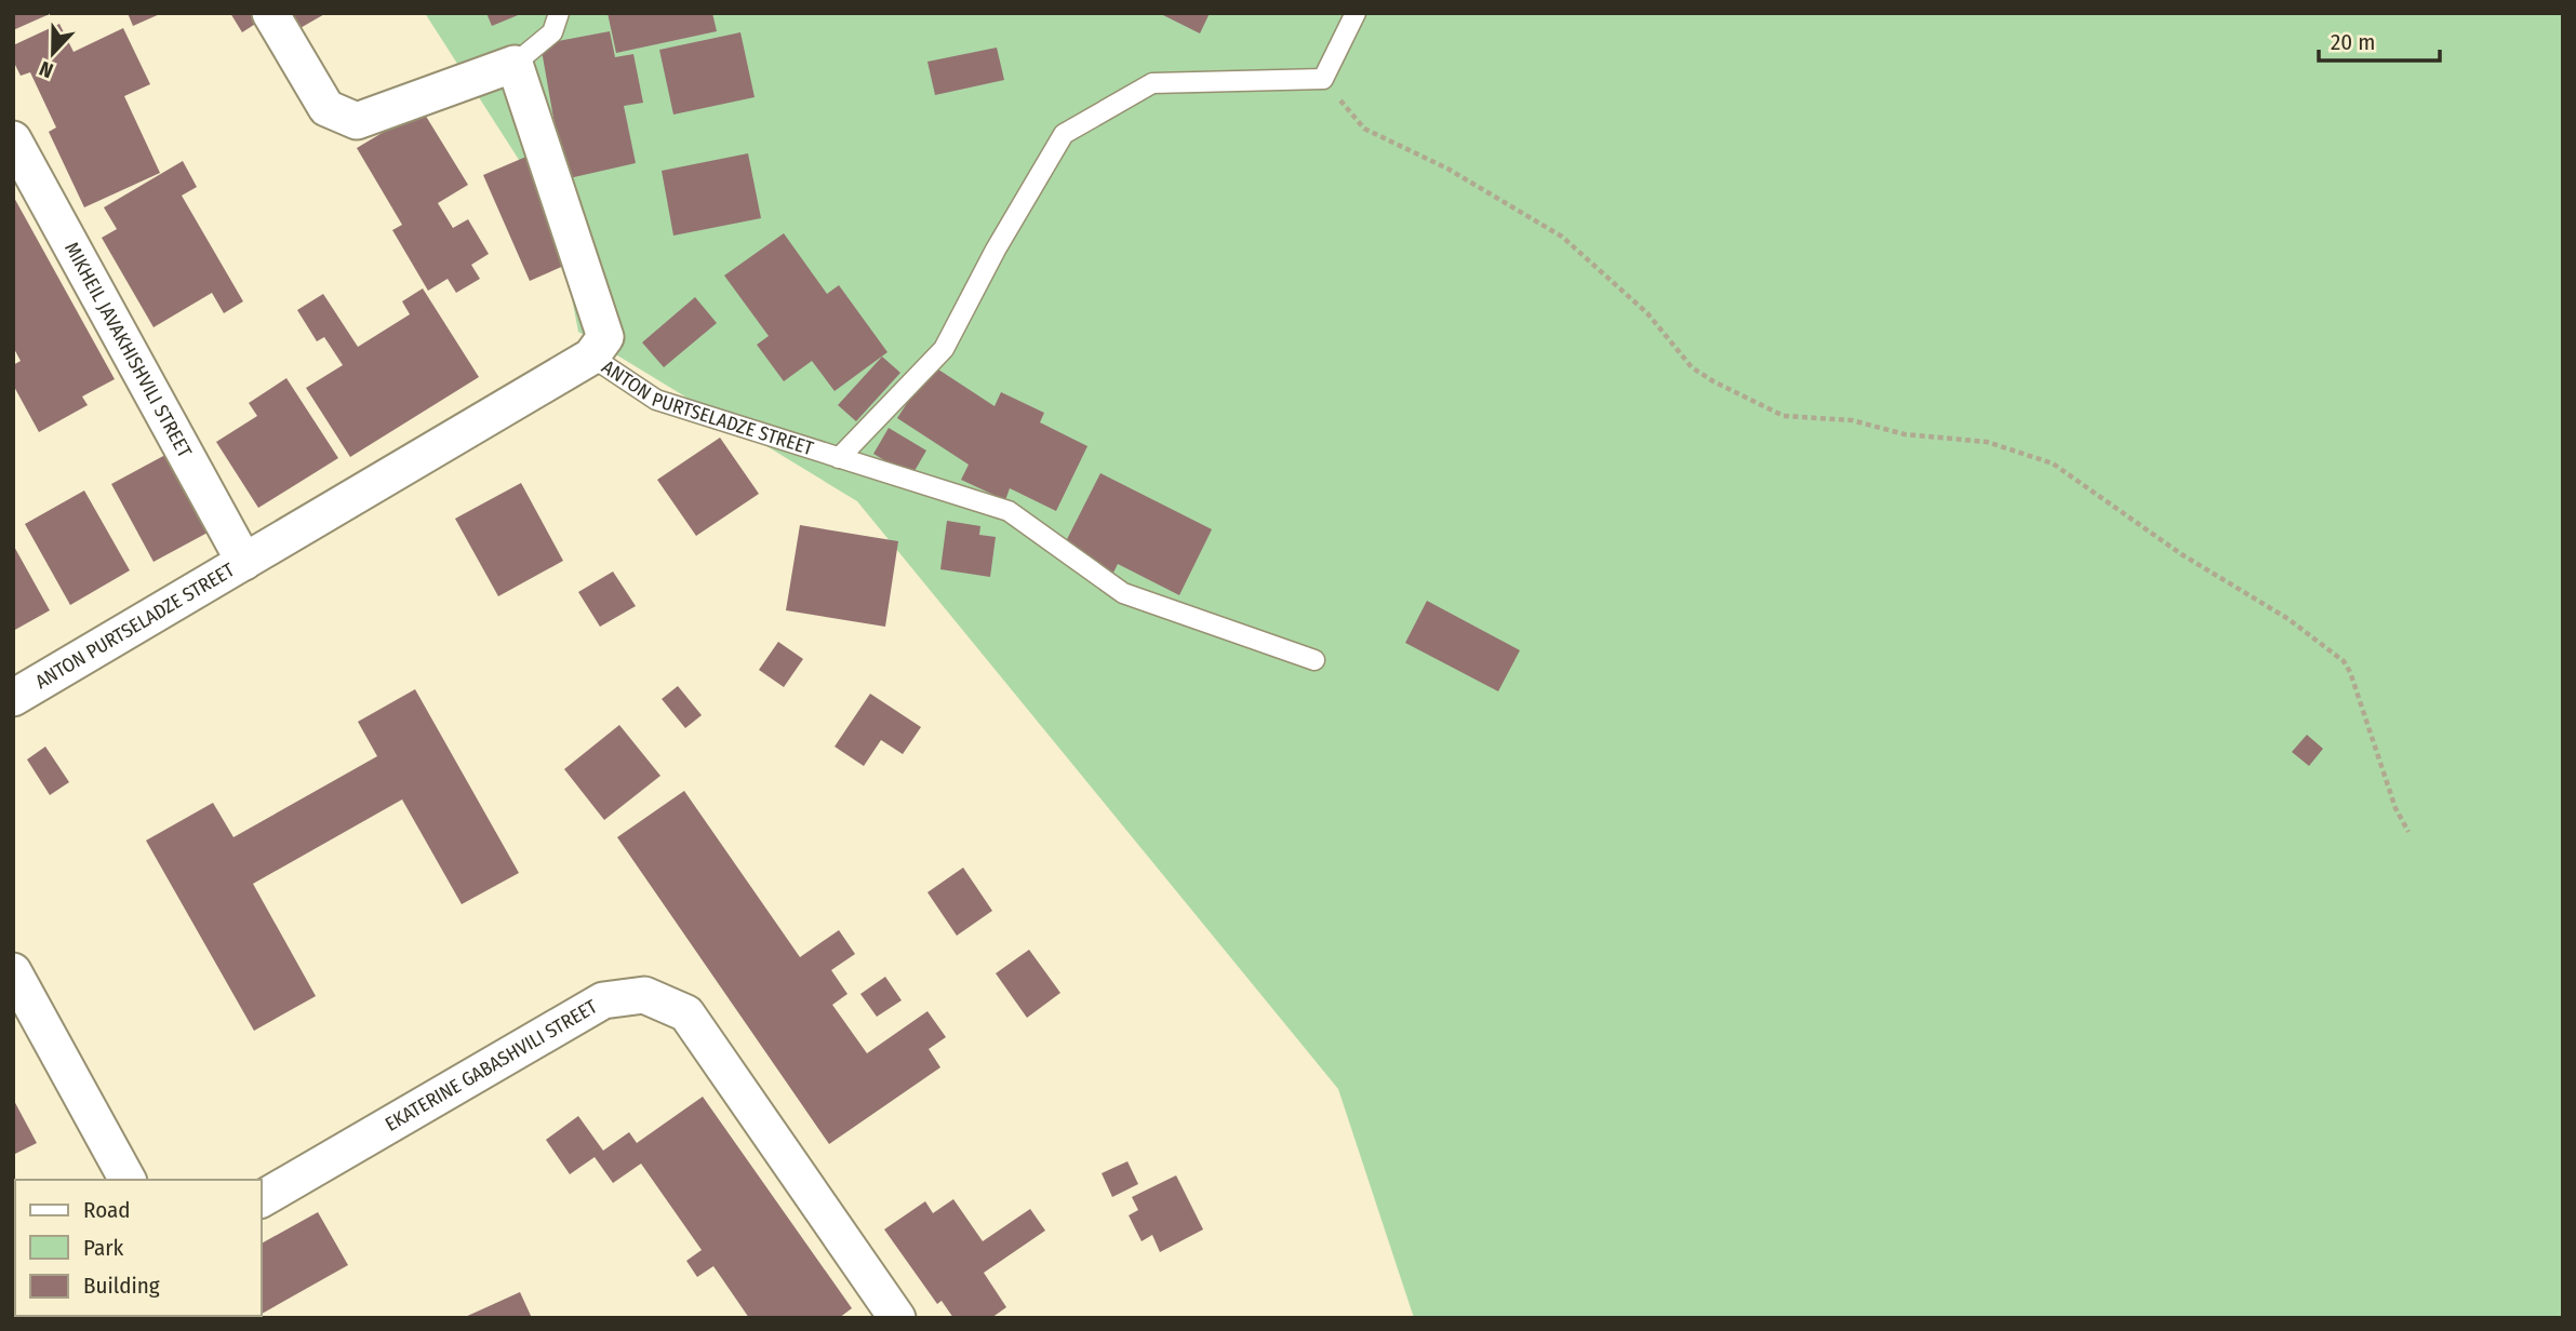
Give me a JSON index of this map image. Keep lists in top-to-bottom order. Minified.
{"streets":{"street":["MIKHEIL JAVAKHISHVILI STREET","ANTON PURTSELADZE STREET","EKATERINE GABASHVILI STREET"]},"crossings":[["MIKHEIL JAVAKHISHVILI STREET","ANTON PURTSELADZE STREET"]],"legend":["Road","Park","Building"],"scale_bar":"20 m","north":"bottom"}
